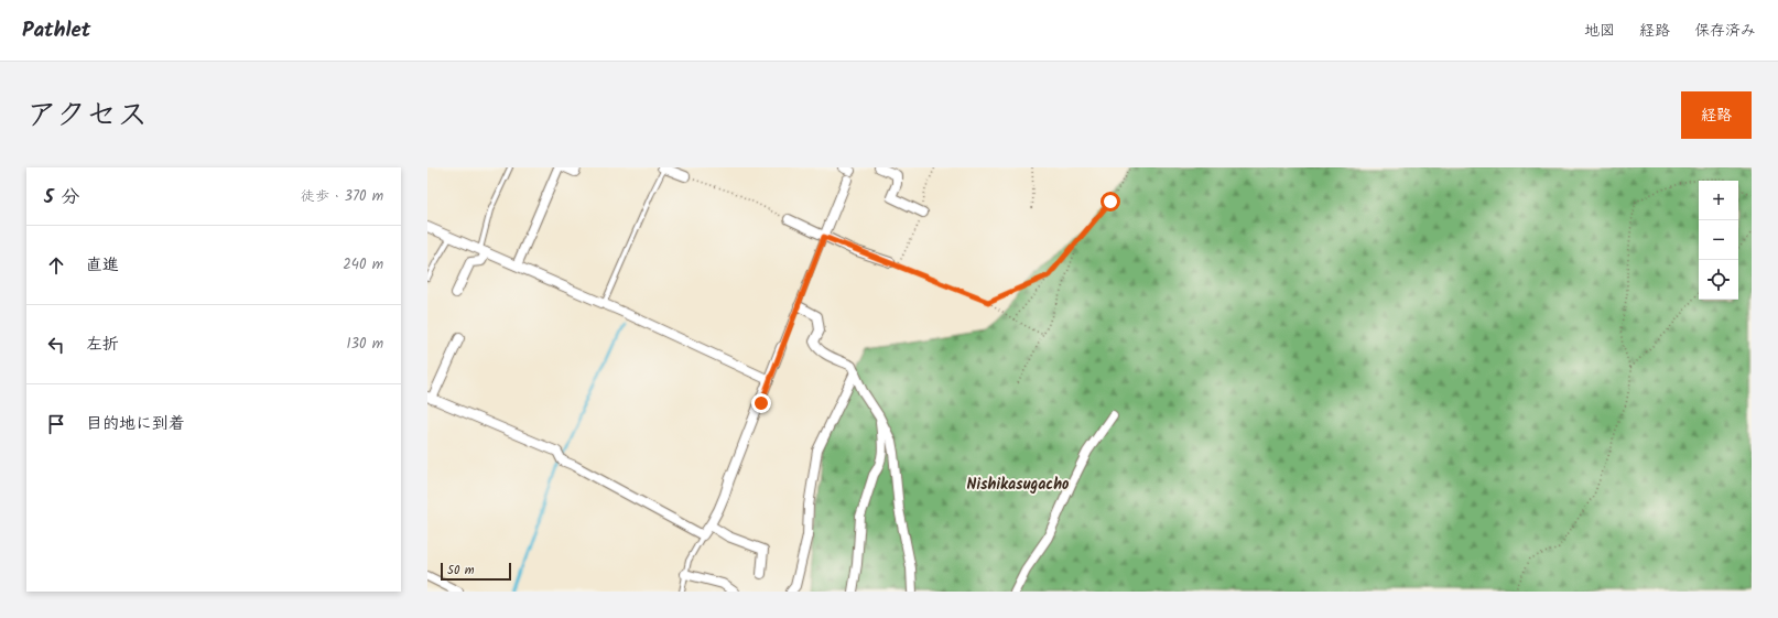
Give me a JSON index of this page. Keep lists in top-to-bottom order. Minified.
{"districts":["Nishikasugacho"],"scale_bar":"50 m","page":{"header":"Pathlet","nav":["地図","経路","保存済み"],"title":"アクセス","buttons":"経路","heading":["5 分","徒歩 · 370 m"],"map_buttons":["+","−"],"list":[["直進","240 m"],["左折","130 m"],"目的地に到着"],"scale":"50 m"}}
